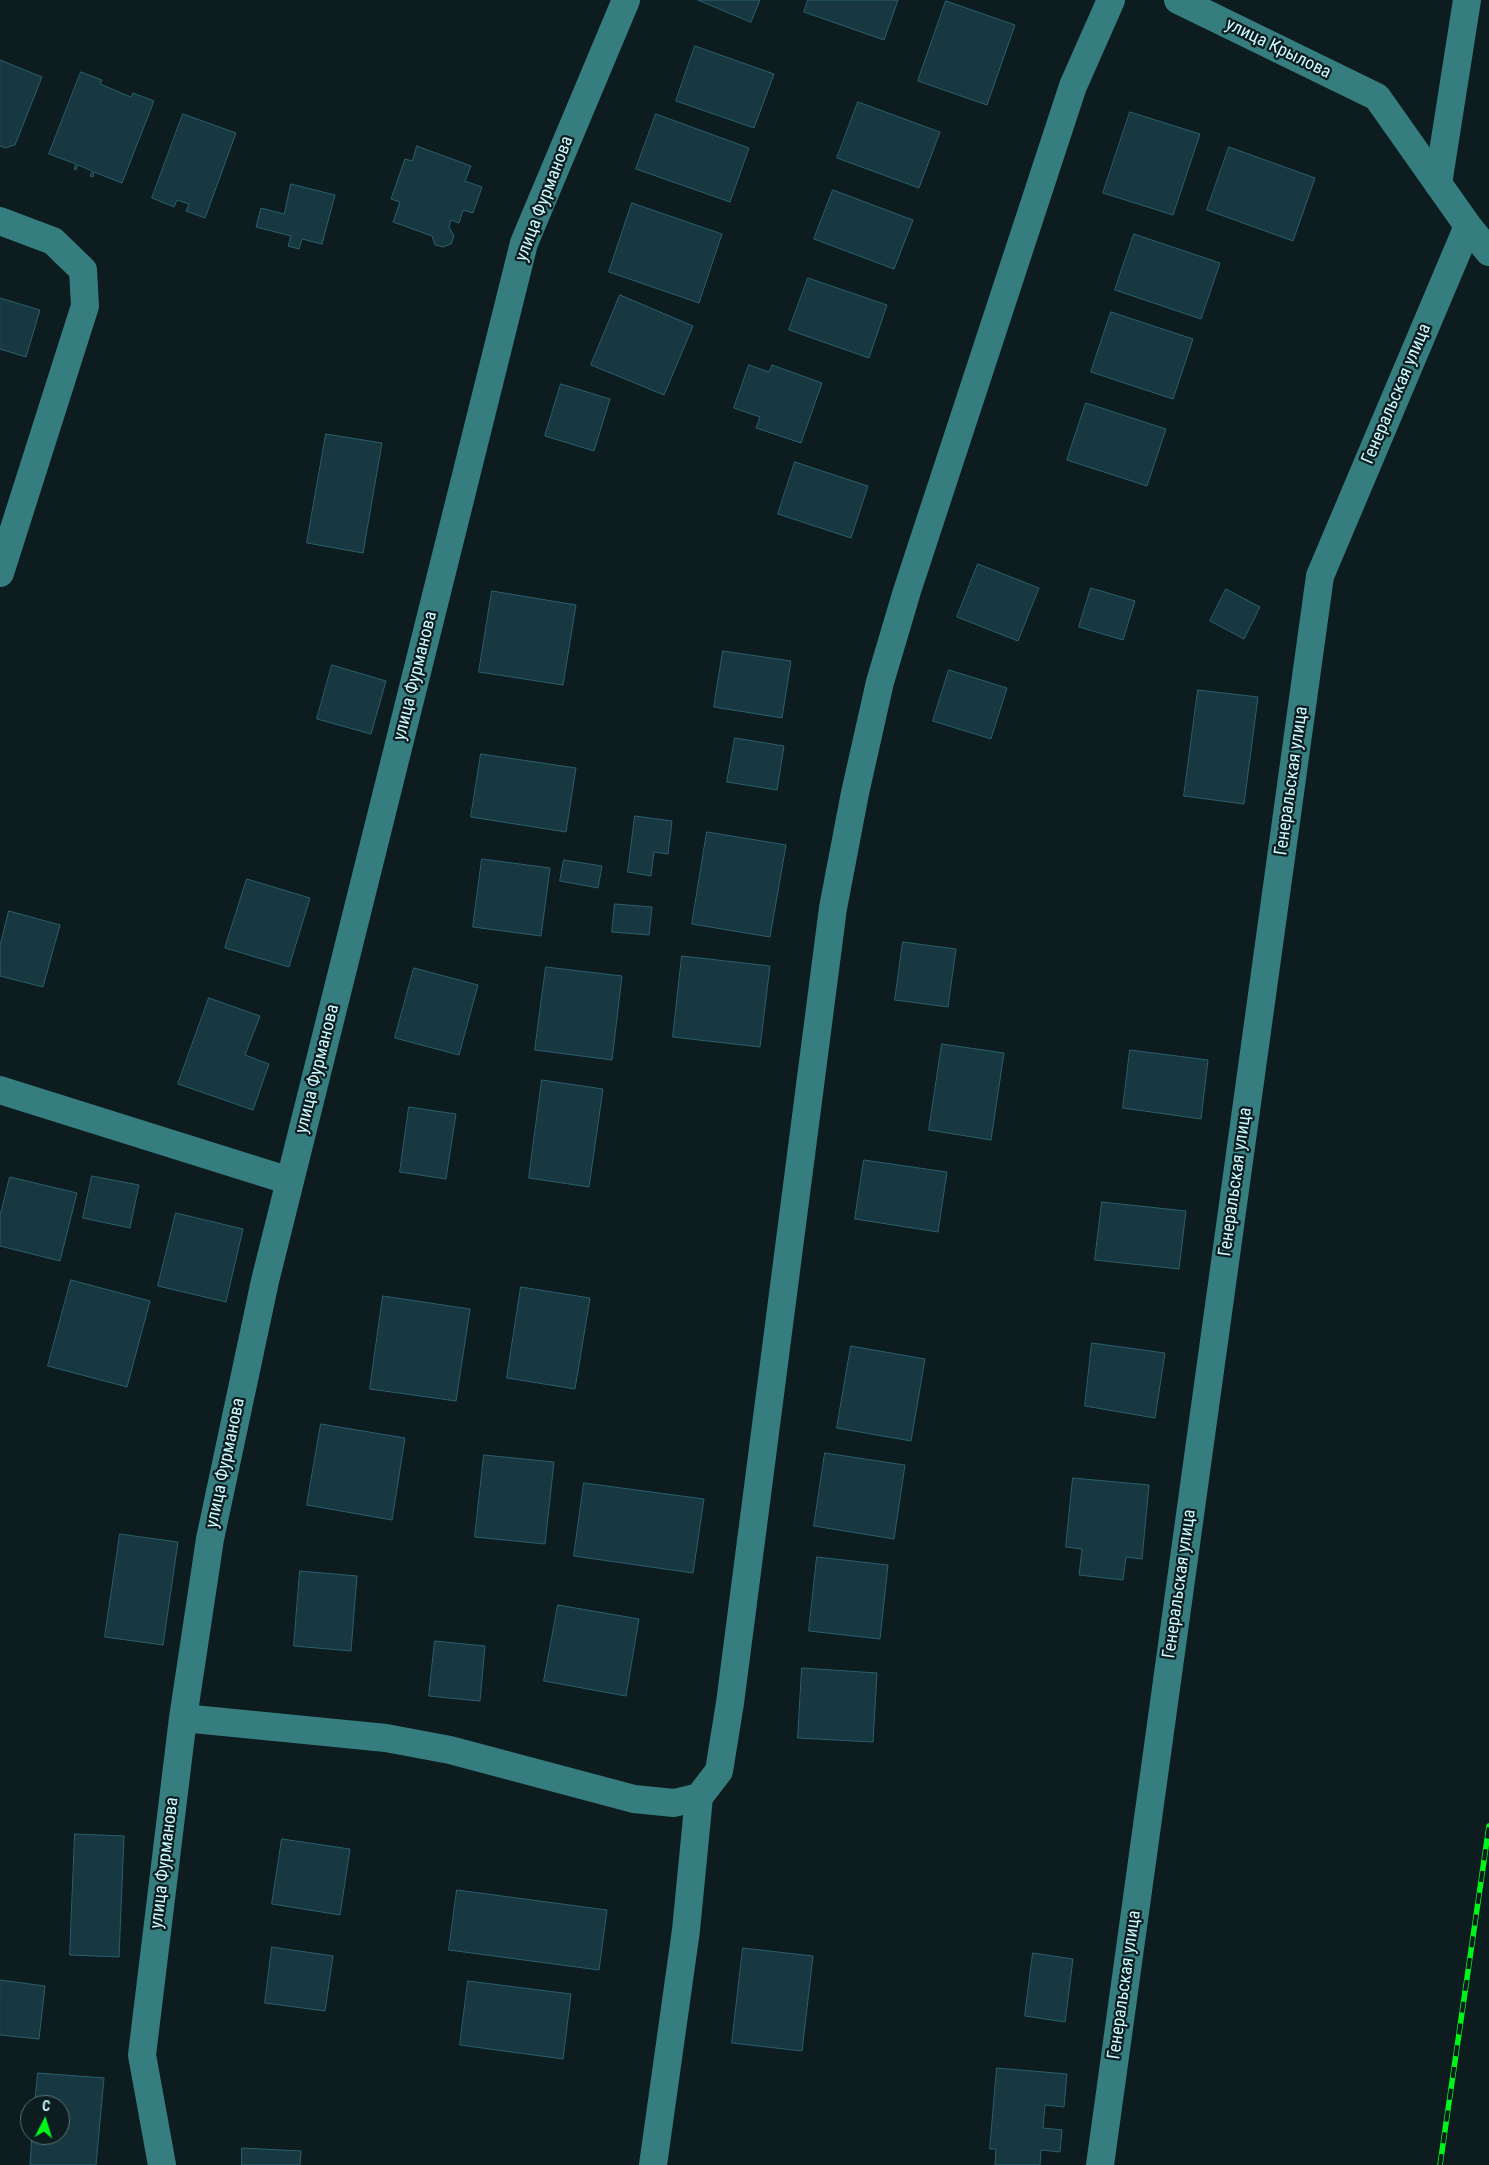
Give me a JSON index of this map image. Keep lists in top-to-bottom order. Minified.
{"streets":{"street":["улица Крылова","улица Фурманова","Генеральская улица"]},"north":"top"}
